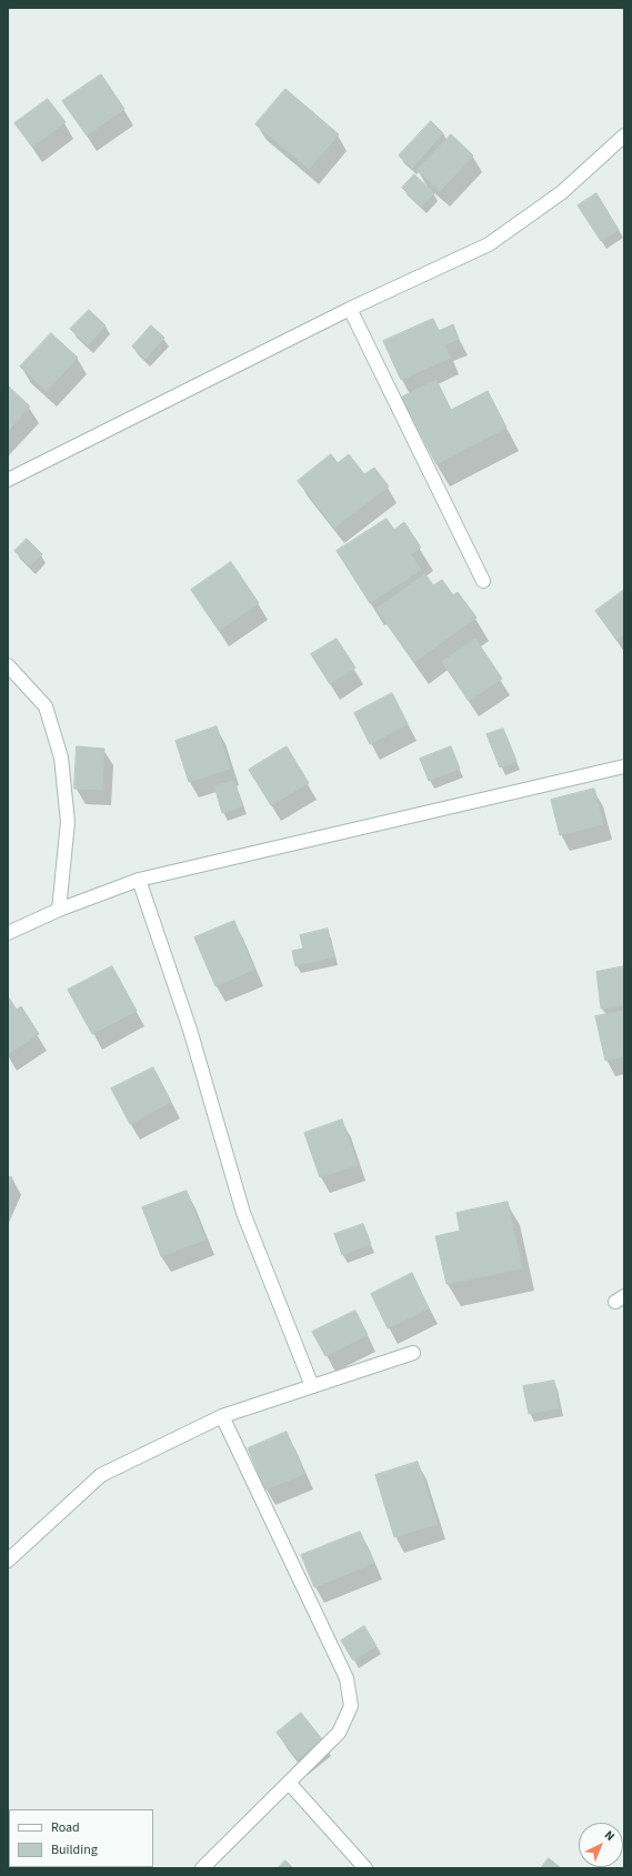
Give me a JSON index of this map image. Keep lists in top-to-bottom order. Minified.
{"legend":["Road","Building"],"north":"top right"}
